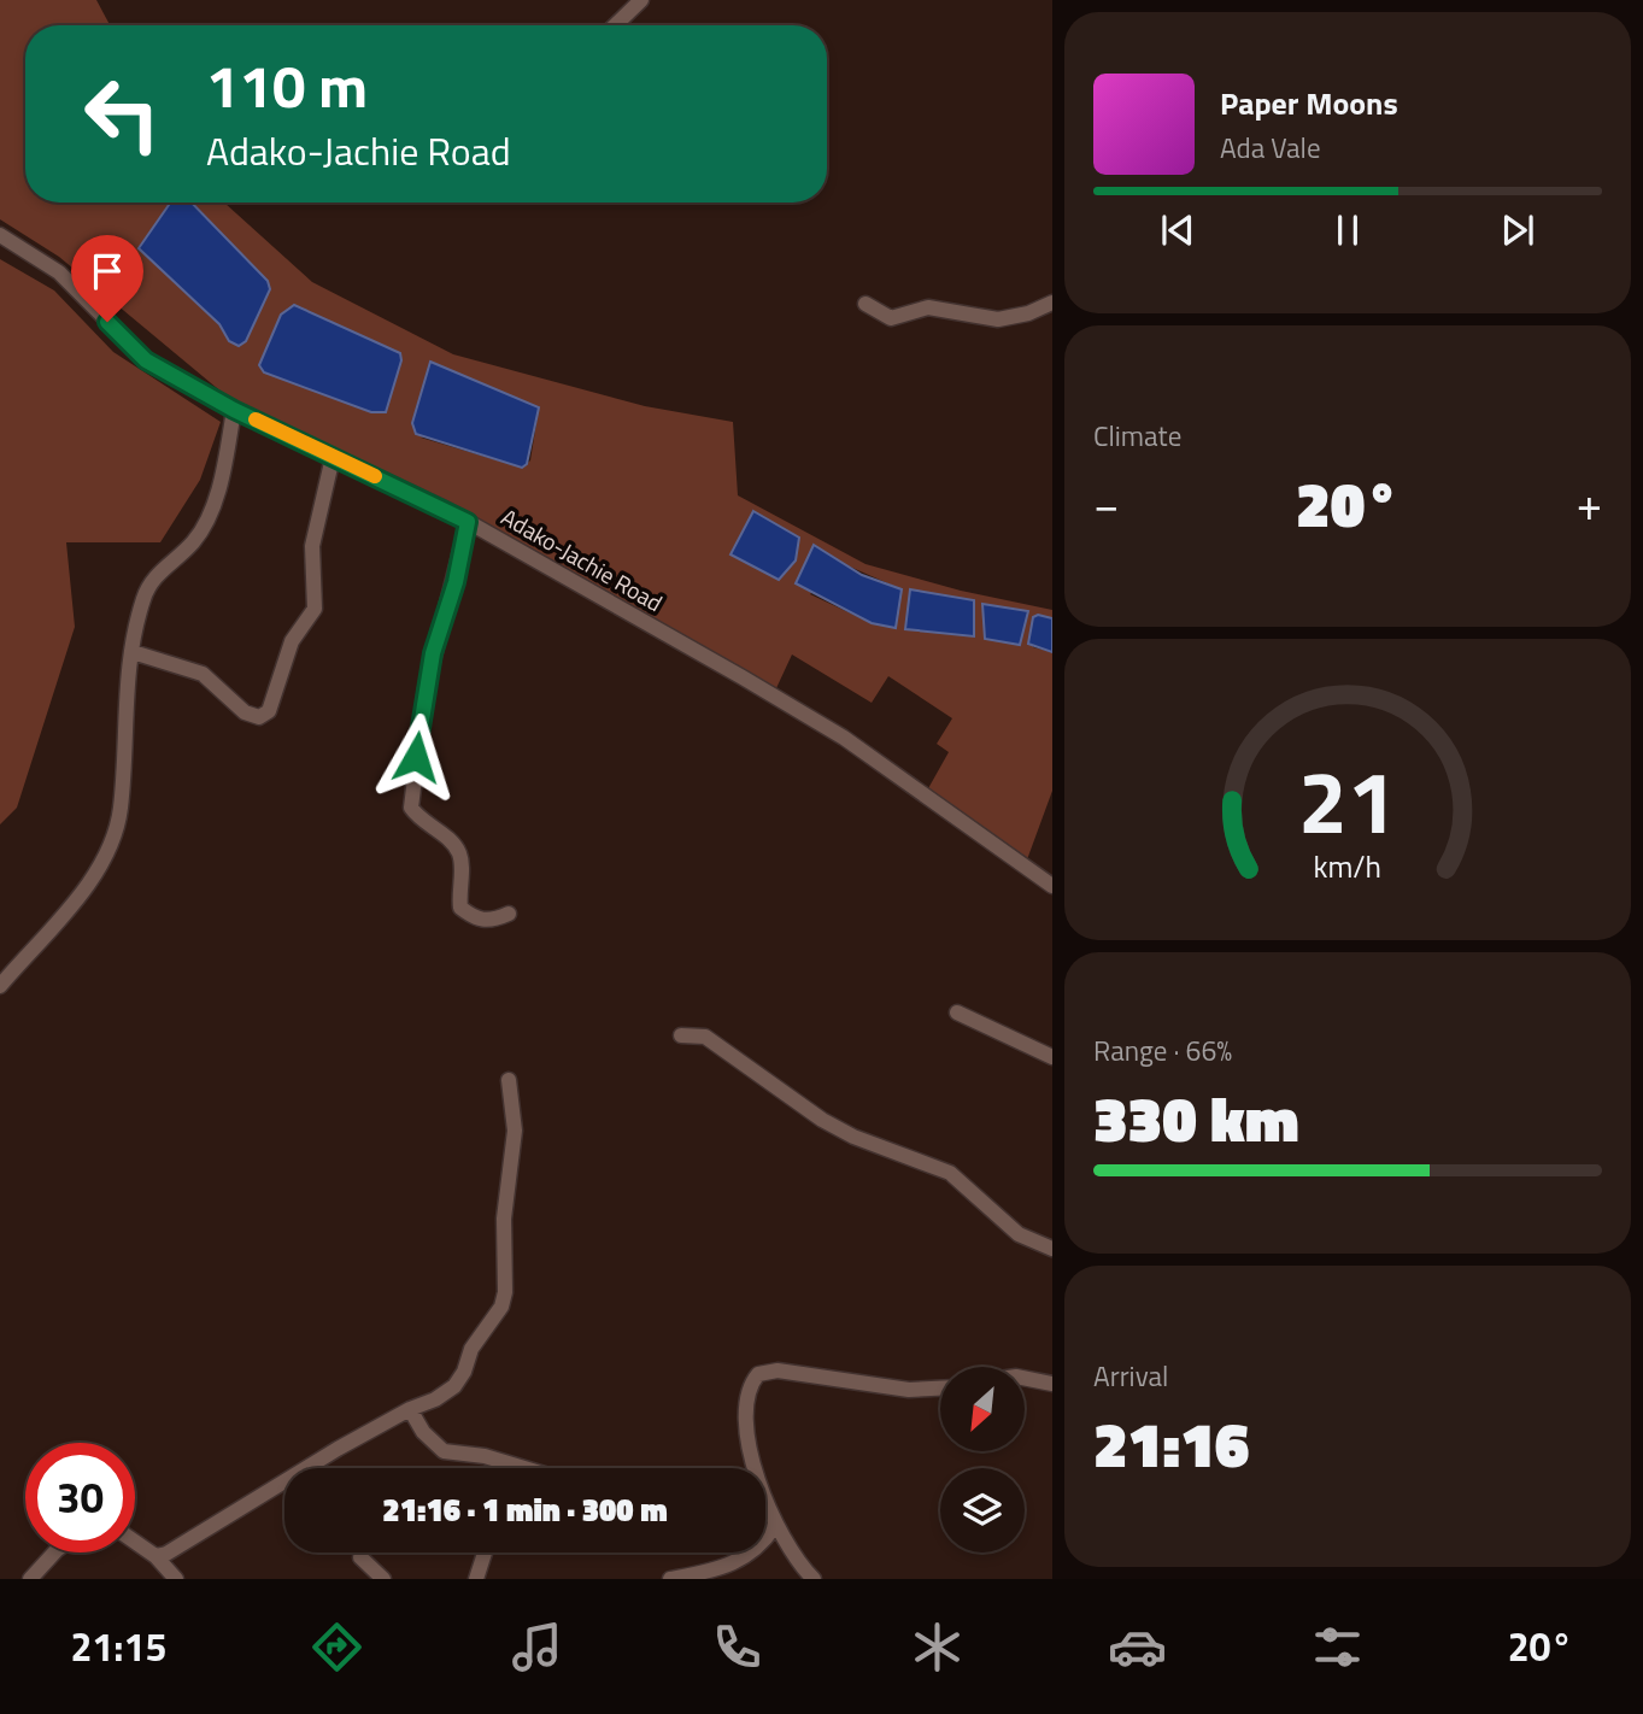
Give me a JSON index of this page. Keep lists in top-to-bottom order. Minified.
{"streets":{"street":["Adako-Jachie Road"]},"north":"bottom left","page":{"turn":["110 m","Adako-Jachie Road"],"song":["Paper Moons","Ada Vale"],"tile":["Climate",["Range · 66%","330 km"],["Arrival","21:16"]],"heat":["−","20°","+"],"limit":"30","trip":"21:16 · 1 min · 300 m","tabs":["21:15","20°"],"gauge":["21","km/h"]}}
